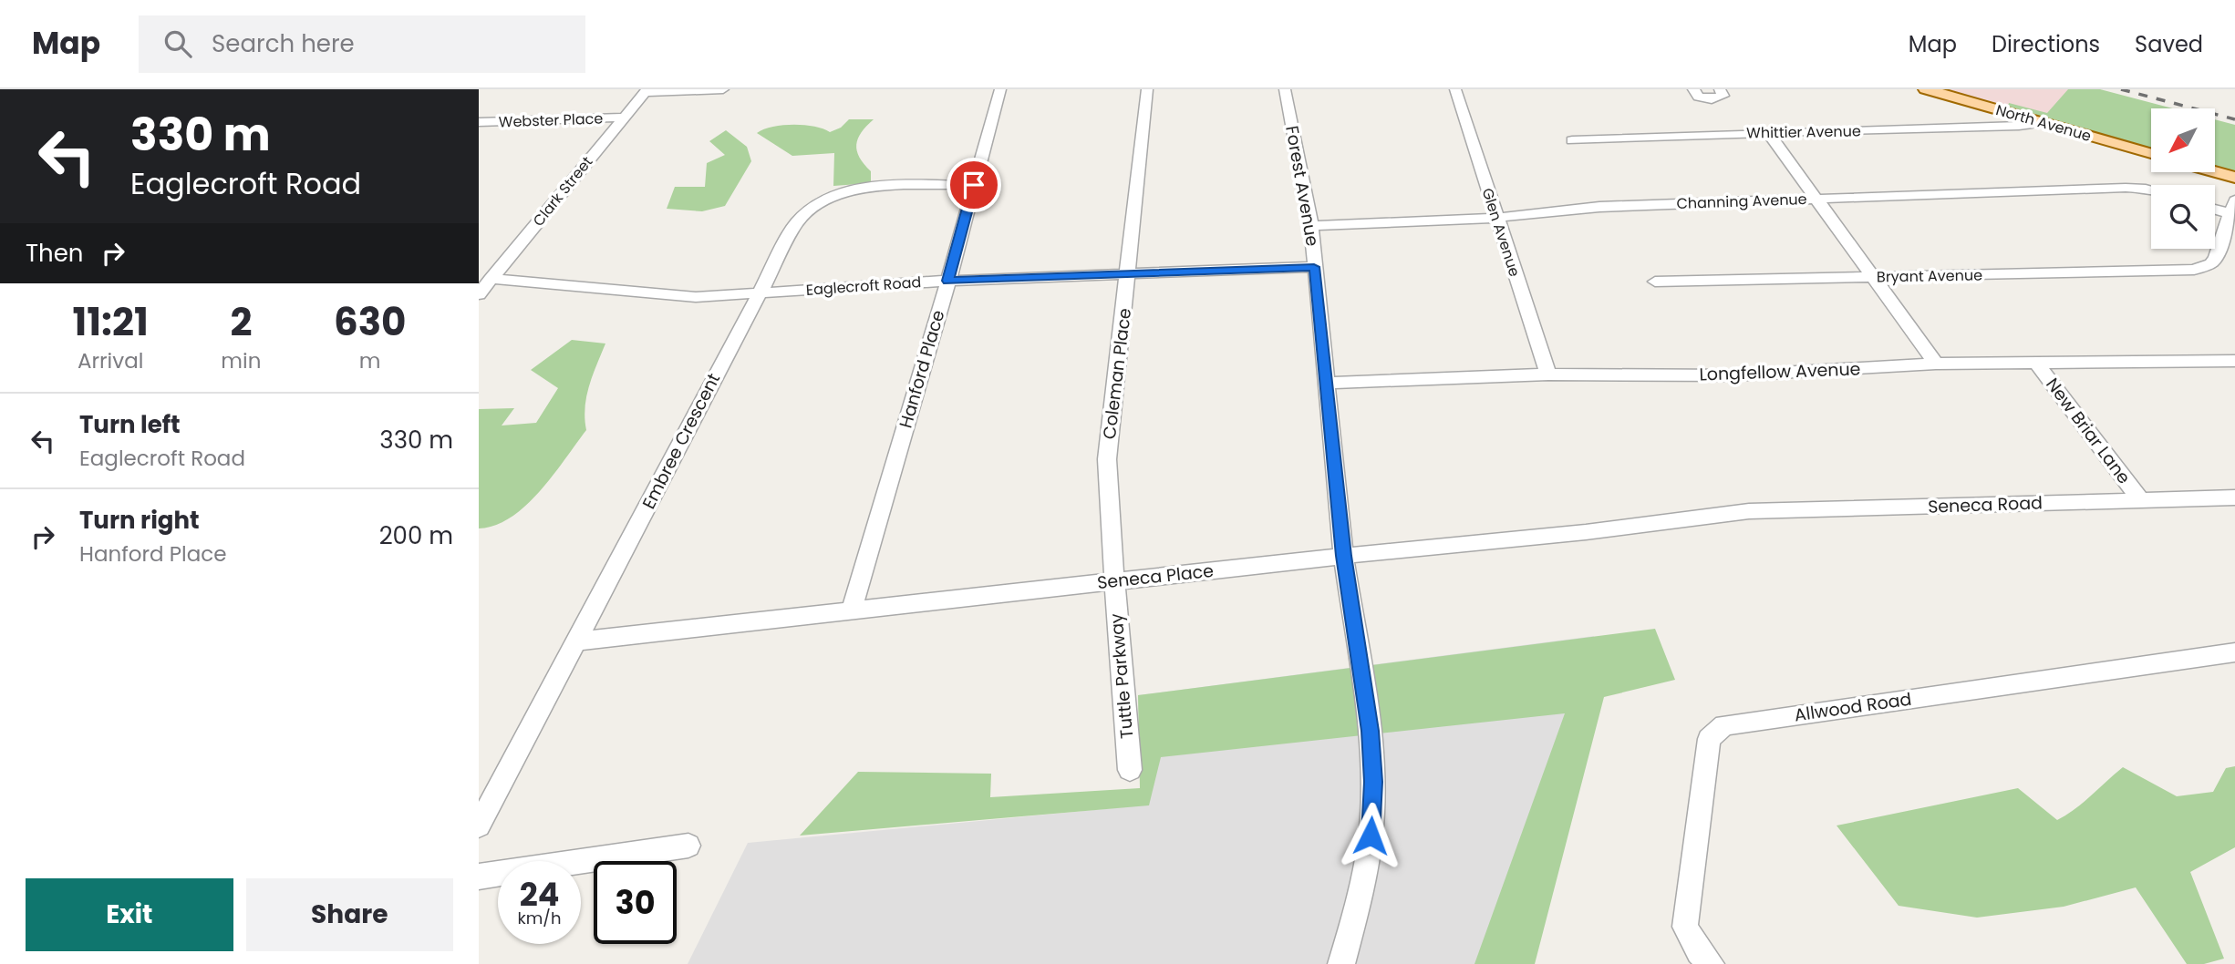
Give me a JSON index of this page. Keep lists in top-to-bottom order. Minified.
{"streets":{"main road":["North Avenue"],"street":["Webster Place","Whittier Avenue","Forest Avenue","Clark Street","Channing Avenue","Glen Avenue","Bryant Avenue","Eaglecroft Road","Hanford Place","Longfellow Avenue","Coleman Place","New Briar Lane","Embree Crescent","Seneca Road","Seneca Place","Tuttle Parkway","Allwood Road"]},"crossings":[["Webster Place","Clark Street"],["North Avenue","Whittier Avenue"],["Forest Avenue","Channing Avenue"],["Forest Avenue","Eaglecroft Road"],["Forest Avenue","Longfellow Avenue"],["Forest Avenue","Seneca Place"],["Clark Street","Eaglecroft Road"],["Channing Avenue","Glen Avenue"],["Glen Avenue","Longfellow Avenue"],["Eaglecroft Road","Hanford Place"],["Eaglecroft Road","Coleman Place"],["Eaglecroft Road","Embree Crescent"],["Hanford Place","Embree Crescent"],["Hanford Place","Seneca Place"],["Longfellow Avenue","New Briar Lane"],["Coleman Place","Seneca Place"],["Coleman Place","Tuttle Parkway"],["New Briar Lane","Seneca Road"],["Embree Crescent","Seneca Place"],["Seneca Road","Seneca Place"],["Seneca Place","Tuttle Parkway"]],"north":"bottom left","page":{"header":"Map","search":"Search here","nav":["Map","Directions","Saved"],"turn":["330 m","Eaglecroft Road"],"then":"Then","eta":["11:21","Arrival","2","min","630","m"],"list":[{"name":"Turn left","note":"Eaglecroft Road","value":"330 m"},{"name":"Turn right","note":"Hanford Place","value":"200 m"}],"speed":"24 km/h","limit":"30","buttons":["Exit","Share"]}}
